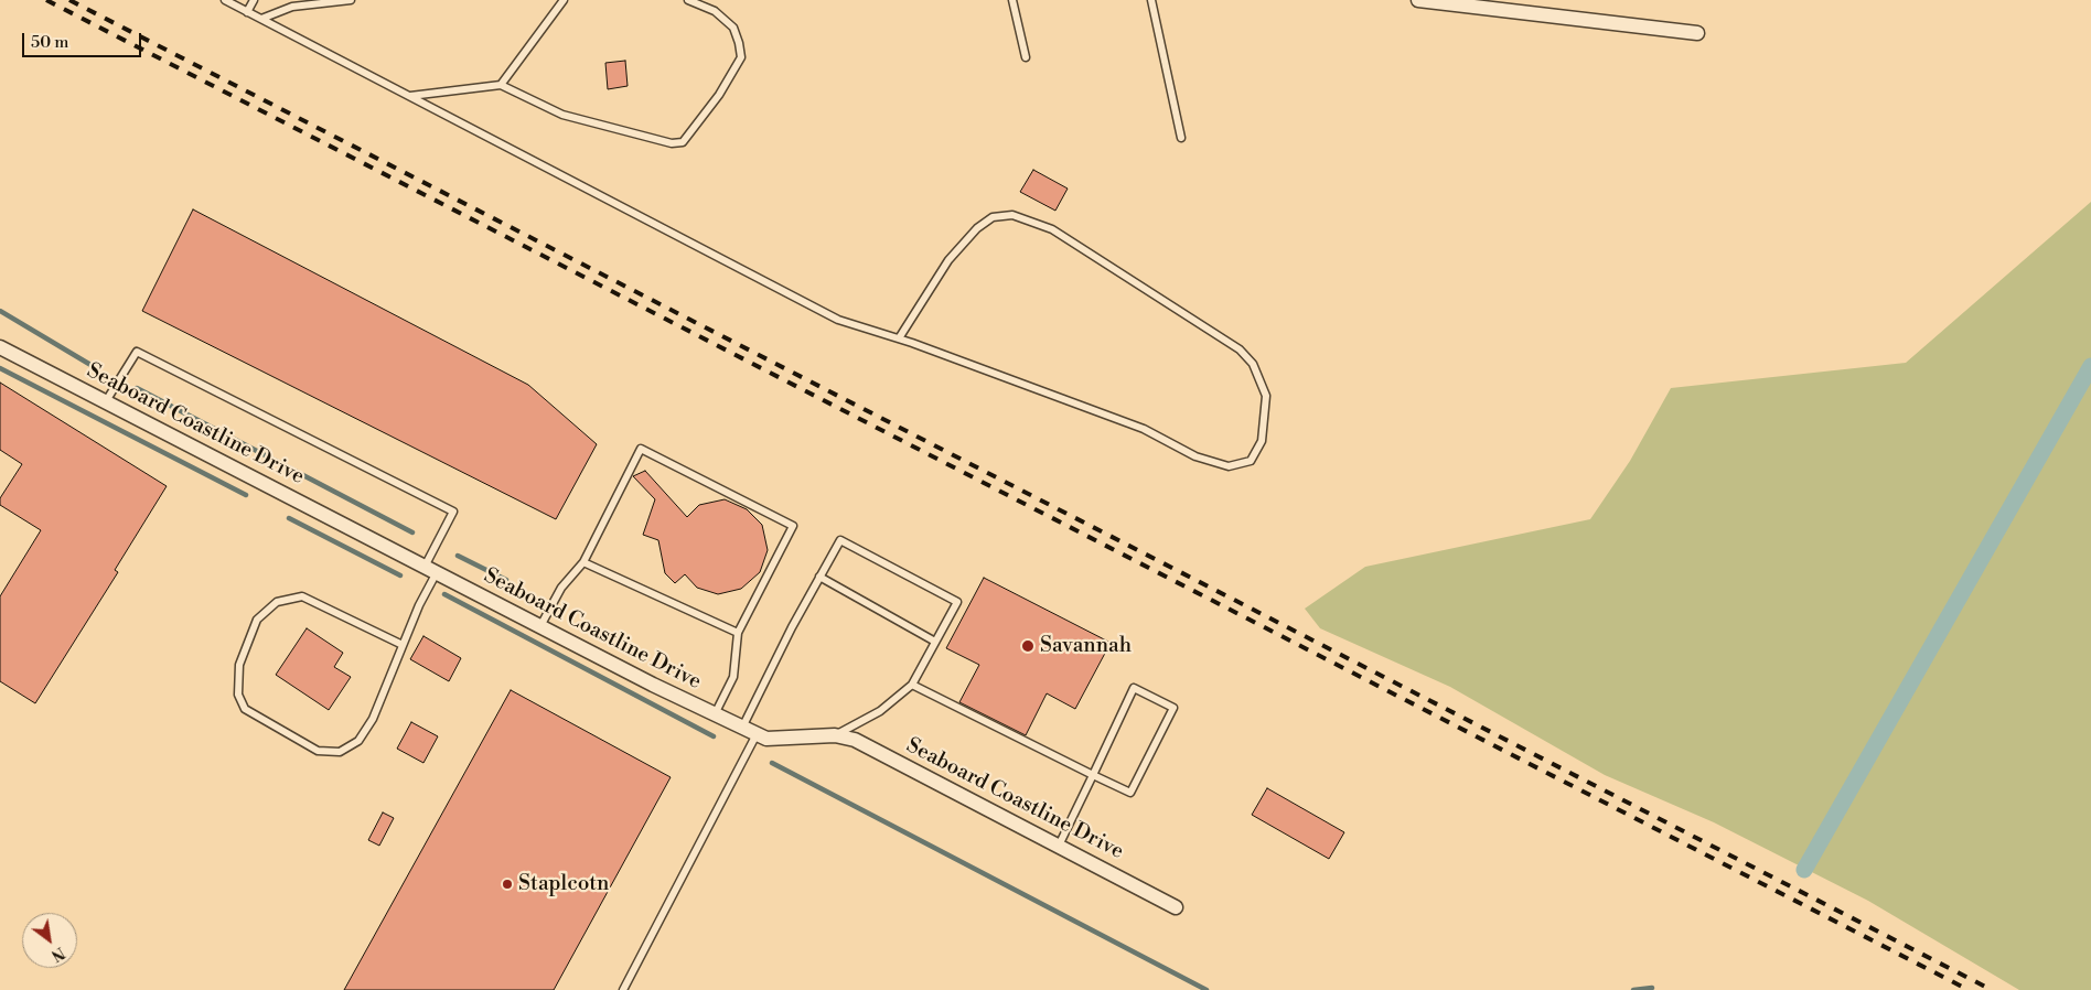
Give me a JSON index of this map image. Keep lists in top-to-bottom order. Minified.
{"streets":{"street":["Seaboard Coastline Drive"]},"places":["Savannah","Staplcotn"],"scale_bar":"50 m","north":"bottom right"}
